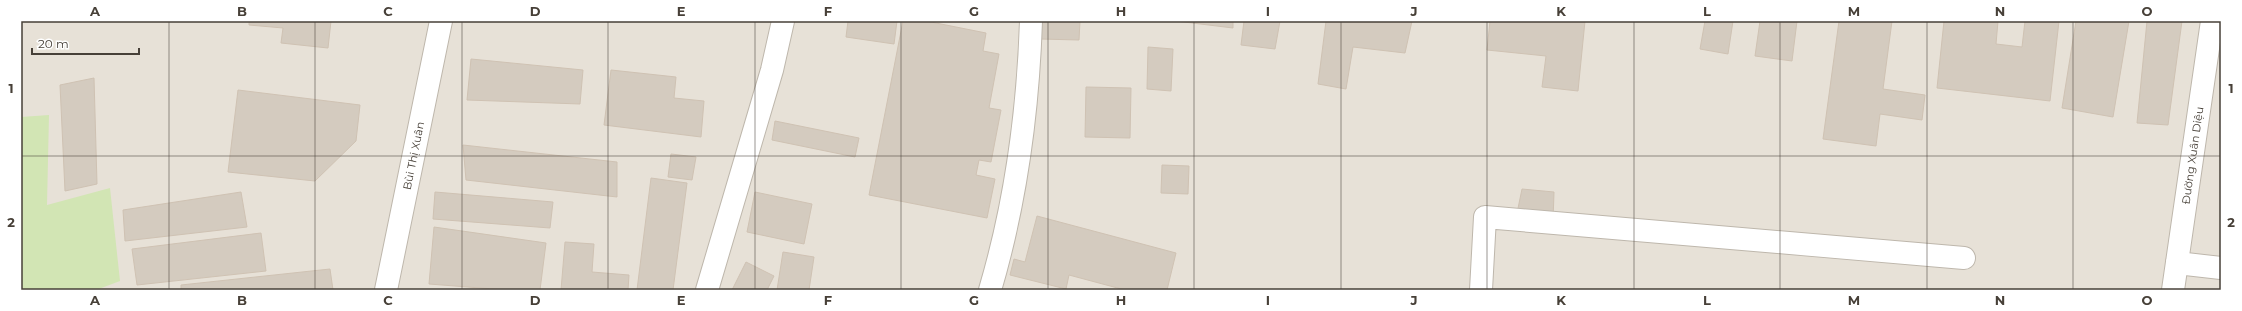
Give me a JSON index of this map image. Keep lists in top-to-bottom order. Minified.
{"streets":{"street":["Đường Xuân Diệu","Bùi Thị Xuân"]},"scale_bar":"20 m","grid":{"columns":["A","B","C","D","E","F","G","H","I","J","K","L","M","N","O"],"rows":["1","2"]}}
